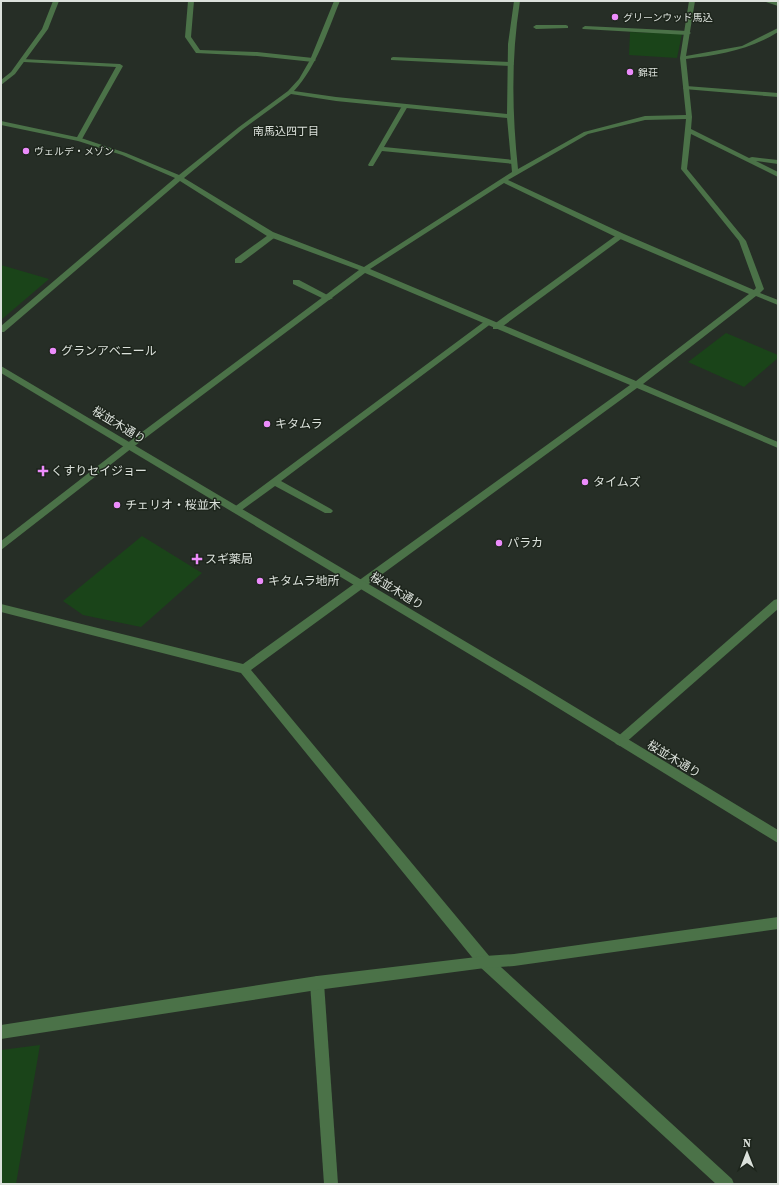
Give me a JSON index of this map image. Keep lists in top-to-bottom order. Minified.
{"streets":{"street":["桜並木通り"]},"districts":["南馬込四丁目"],"places":{"other":["グリーンウッド馬込","錦荘","ヴェルデ・メゾン","グランアベニール","キタムラ","タイムズ","チェリオ・桜並木","パラカ","キタムラ地所"],"health":["くすりセイジョー","スギ薬局"]},"north":"top"}
